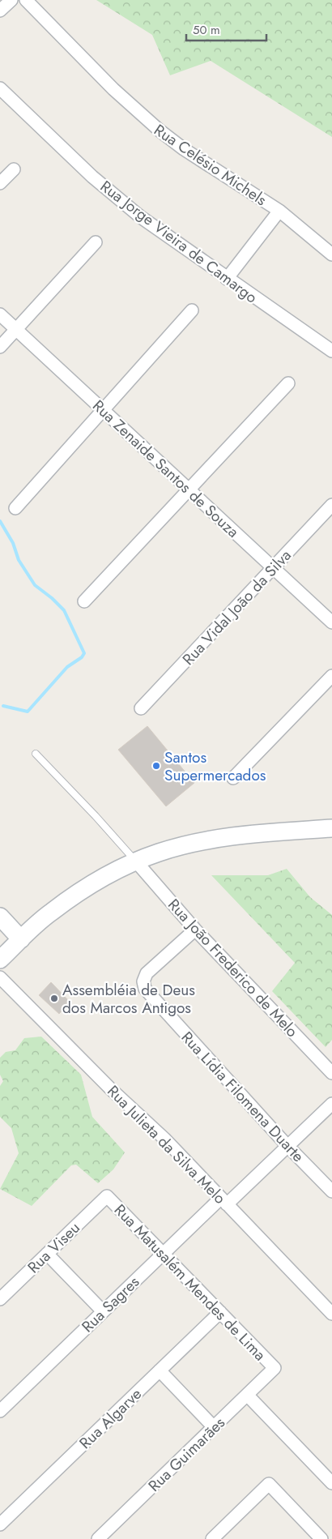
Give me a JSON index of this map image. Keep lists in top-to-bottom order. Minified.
{"streets":{"street":["Rua Celésio Michels","Rua Jorge Vieira de Camargo","Rua Zenaide Santos de Souza","Rua Vidal João da Silva","Rua João Frederico de Melo","Rua Lídia Filomena Duarte","Rua Julieta da Silva Melo","Rua Viseu","Rua Matusalém Mendes de Lima","Rua Sagres","Rua Algarve","Rua Guimarães"]},"crossings":[["Rua Zenaide Santos de Souza","Rua Vidal João da Silva"],["Rua João Frederico de Melo","Rua Lídia Filomena Duarte"],["Rua Lídia Filomena Duarte","Rua Sagres"],["Rua Julieta da Silva Melo","Rua Sagres"],["Rua Viseu","Rua Matusalém Mendes de Lima"],["Rua Matusalém Mendes de Lima","Rua Sagres"],["Rua Matusalém Mendes de Lima","Rua Algarve"],["Rua Matusalém Mendes de Lima","Rua Guimarães"]],"places":["Santos Supermercados","Assembléia de Deus dos Marcos Antigos"],"scale_bar":"50 m"}
